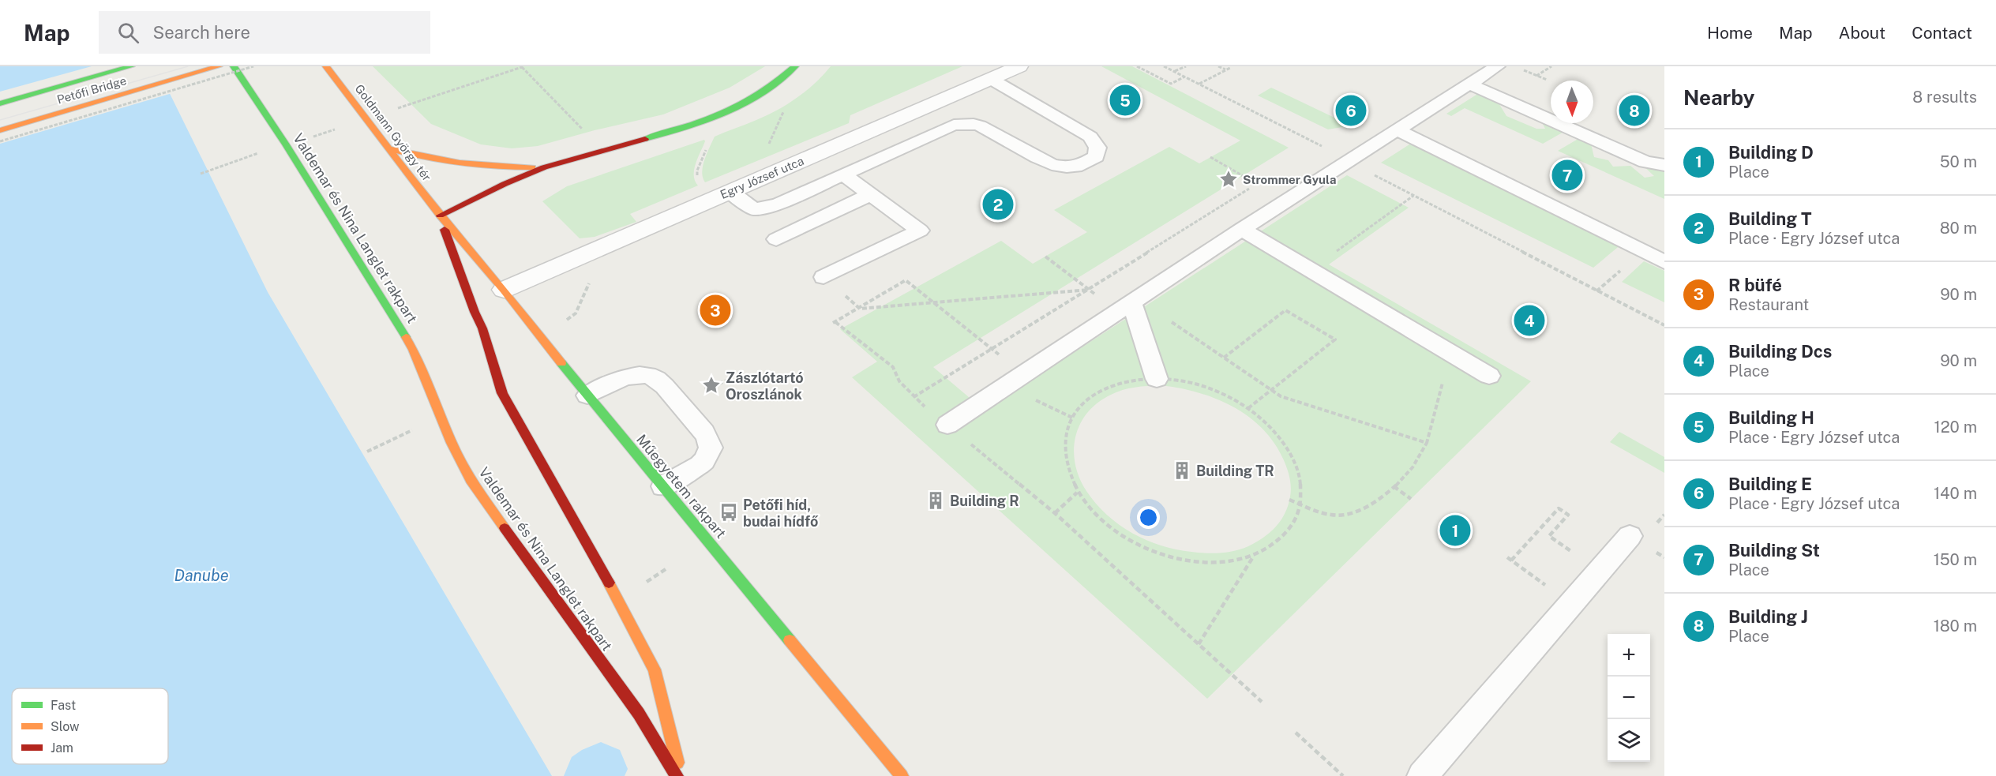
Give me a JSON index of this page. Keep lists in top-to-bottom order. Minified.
{"streets":{"main road":["Petőfi Bridge","Goldmann György tér","Valdemar és Nina Langlet rakpart","Műegyetem rakpart"],"street":["Egry József utca"]},"crossings":[["Goldmann György tér","Műegyetem rakpart"],["Egry József utca","Műegyetem rakpart"]],"water":["Danube"],"places":{"place":["Strommer Gyula","Zászlótartó Oroszlánok"],"building":["Building TR","Building R"],"bus stop":["Petőfi híd, budai hídfő"]},"legend":["Fast","Slow","Jam"],"north":"bottom","page":{"header":"Map","search":"Search here","nav":["Home","Map","About","Contact"],"heading":["Nearby","8 results"],"pins":["5","6","8","7","2","3","4","1"],"list":[{"mark":"1","name":"Building D","note":"Place","value":"50 m"},{"mark":"2","name":"Building T","note":"Place · Egry József utca","value":"80 m"},{"mark":"3","name":"R büfé","note":"Restaurant","value":"90 m"},{"mark":"4","name":"Building Dcs","note":"Place","value":"90 m"},{"mark":"5","name":"Building H","note":"Place · Egry József utca","value":"120 m"},{"mark":"6","name":"Building E","note":"Place · Egry József utca","value":"140 m"},{"mark":"7","name":"Building St","note":"Place","value":"150 m"},{"mark":"8","name":"Building J","note":"Place","value":"180 m"}],"map_buttons":["+","−"]}}
